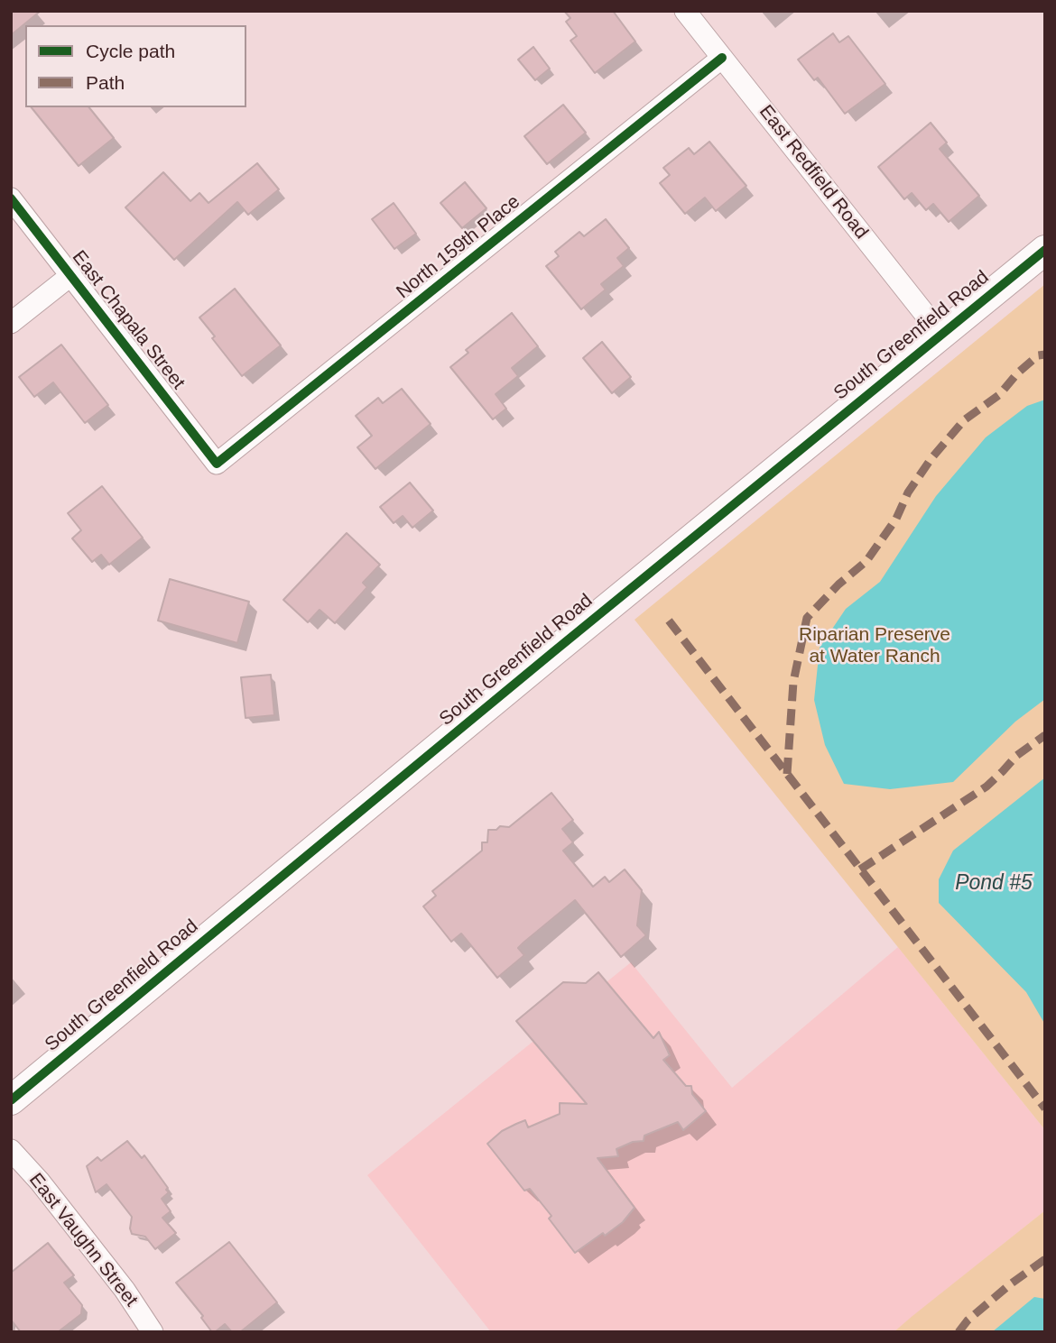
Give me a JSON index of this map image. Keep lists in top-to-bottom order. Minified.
{"streets":{"main road":["South Greenfield Road"],"street":["East Redfield Road","North 159th Place","East Chapala Street","East Vaughn Street"]},"crossings":[["East Redfield Road","North 159th Place"],["East Redfield Road","South Greenfield Road"],["North 159th Place","East Chapala Street"]],"water":["Pond #5"],"parks":["Riparian Preserve at Water Ranch"],"legend":["Cycle path","Path"]}
